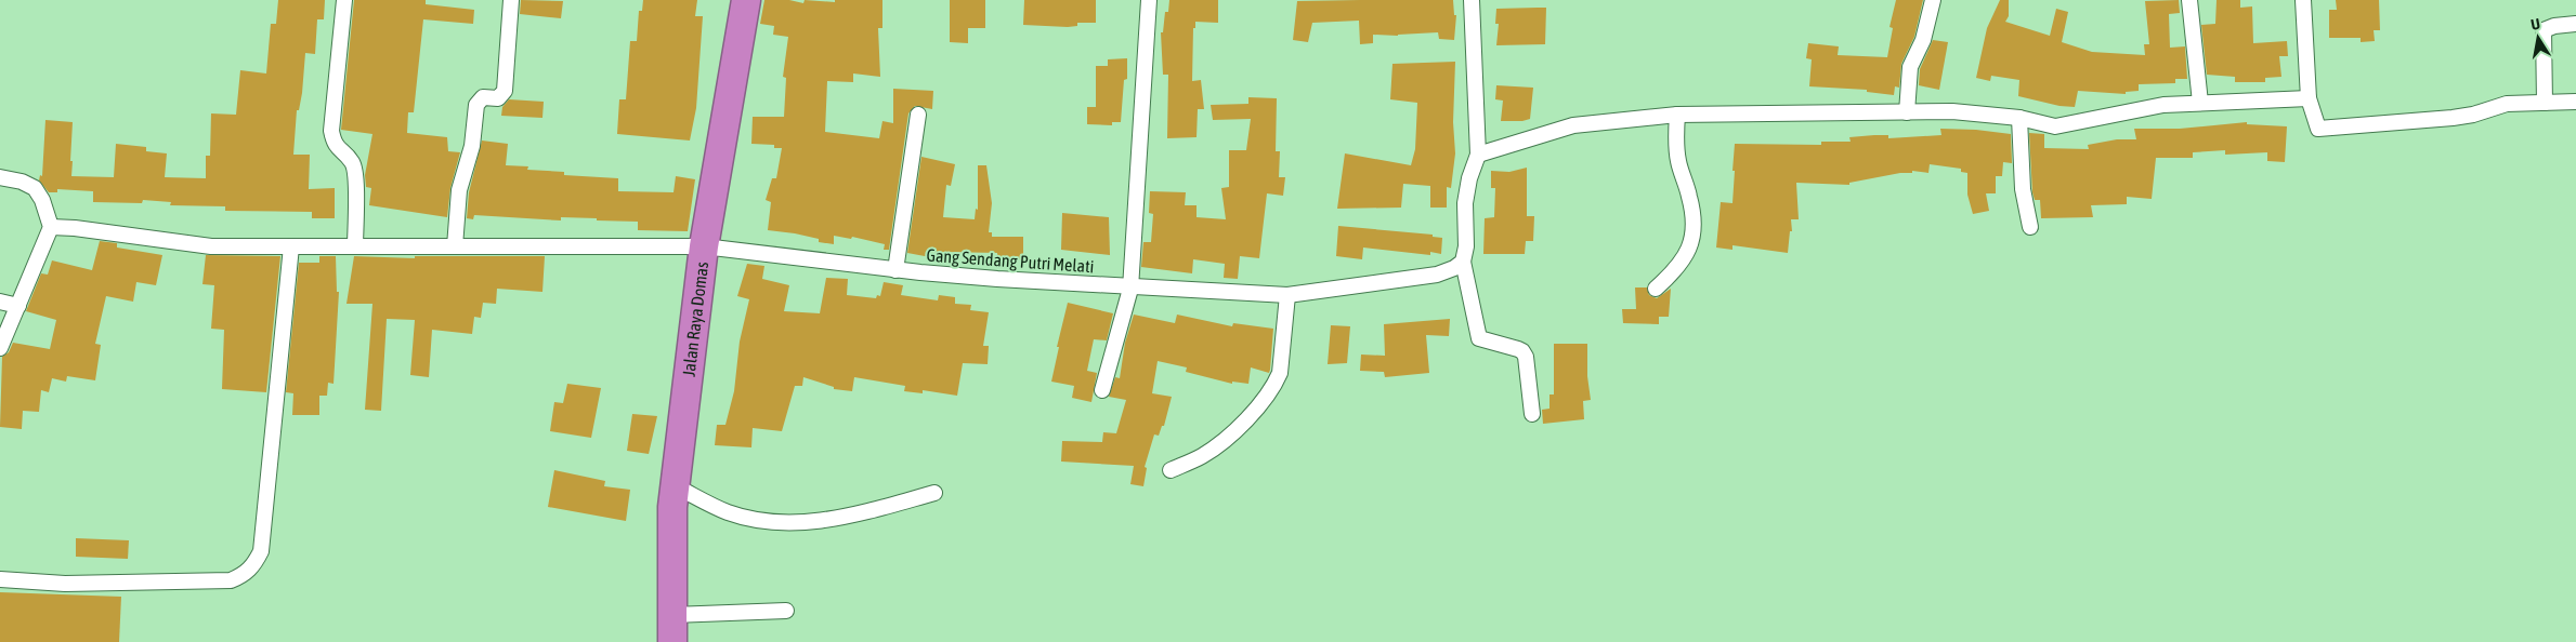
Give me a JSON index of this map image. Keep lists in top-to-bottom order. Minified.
{"streets":{"highway":["Jalan Raya Domas"],"street":["Gang Sendang Putri Melati"]},"crossings":[["Gang Sendang Putri Melati","Jalan Raya Domas"]],"north":"top"}
